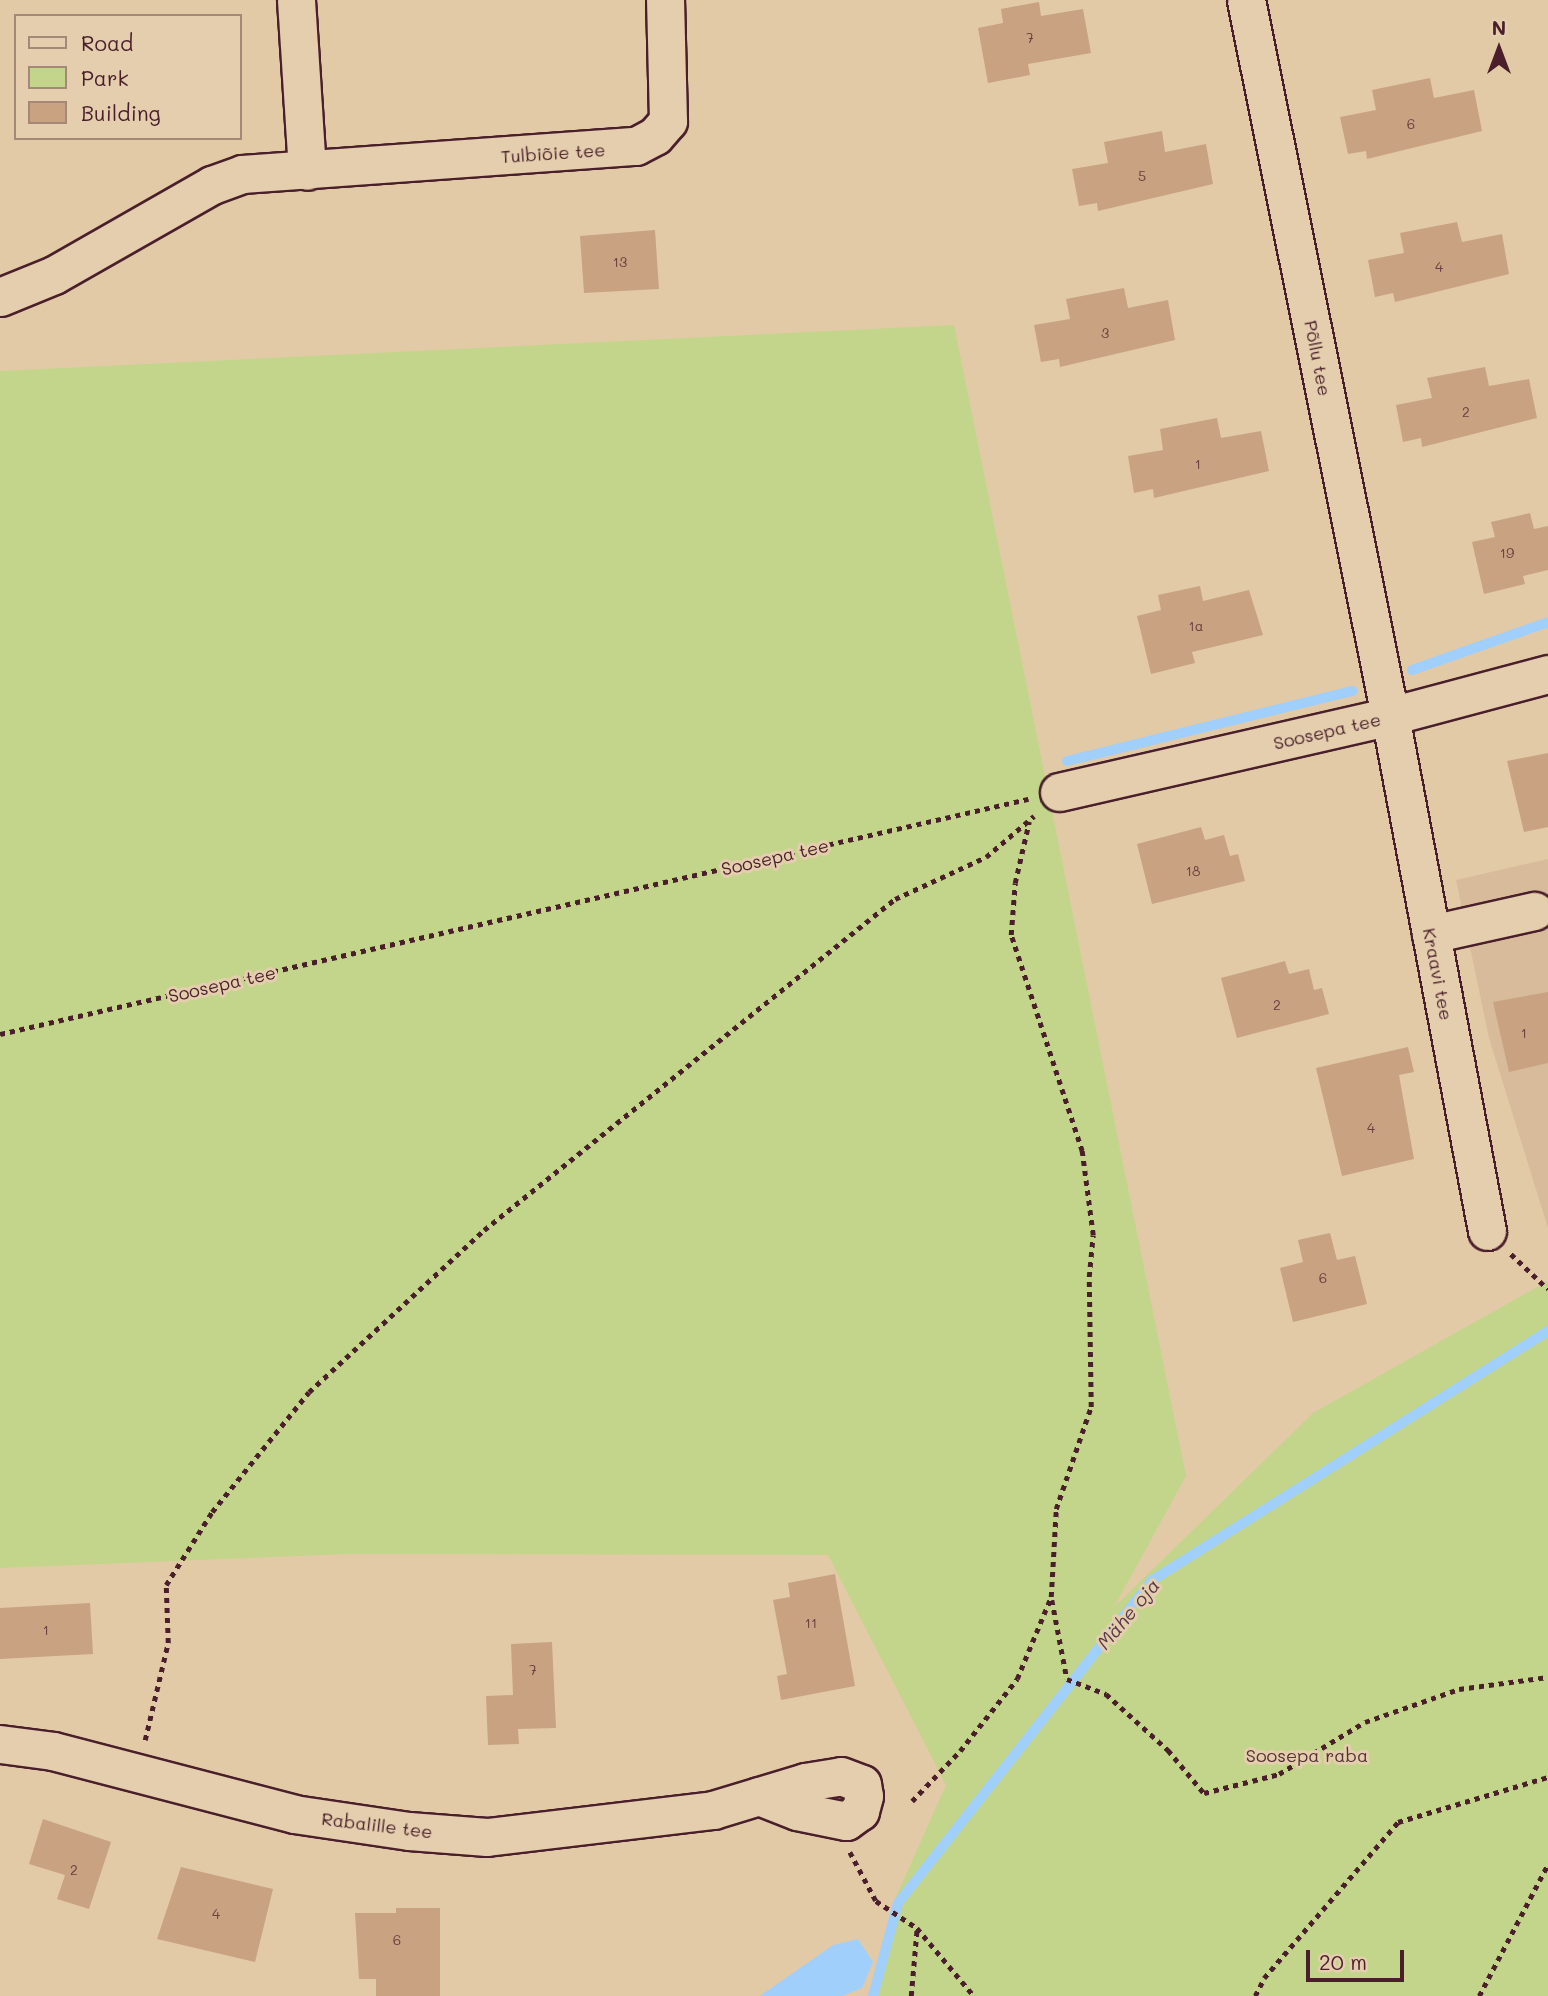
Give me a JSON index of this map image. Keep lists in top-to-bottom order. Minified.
{"streets":{"street":["Tulbiõie tee","Põllu tee","Soosepa tee","Kraavi tee","Rabalille tee"]},"crossings":[["Põllu tee","Soosepa tee"],["Põllu tee","Kraavi tee"],["Soosepa tee","Kraavi tee"]],"water":["Mähe oja"],"parks":["Soosepa raba"],"house_numbers":["7","6","5","13","4","3","2","1","19","1a","18","2","1","4","6","11","1","7","2","4","6"],"legend":["Road","Park","Building"],"scale_bar":"20 m","north":"top"}
